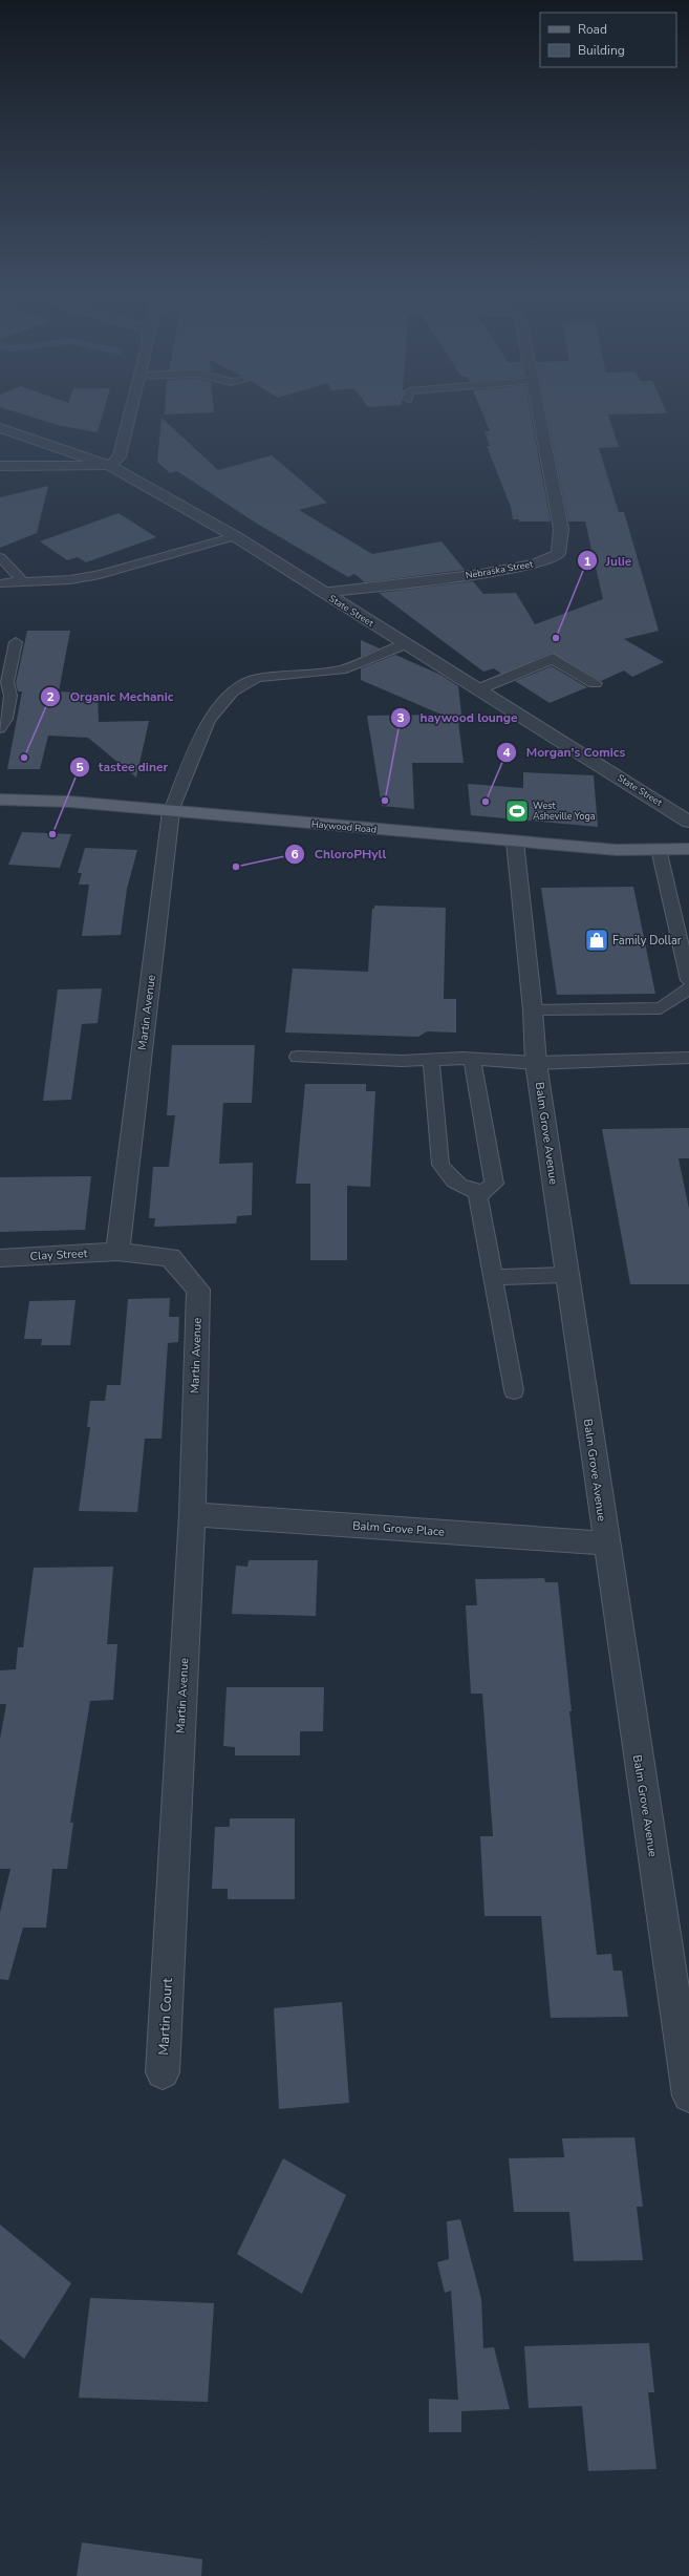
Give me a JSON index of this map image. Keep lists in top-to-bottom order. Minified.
{"streets":{"main road":["Haywood Road"],"street":["Nebraska Street","State Street","Martin Avenue","Balm Grove Avenue","Clay Street","Balm Grove Place","Martin Court"]},"crossings":[["Nebraska Street","State Street"],["Haywood Road","Martin Avenue"],["Haywood Road","Balm Grove Avenue"],["Martin Avenue","Clay Street"],["Martin Avenue","Balm Grove Place"],["Martin Avenue","Martin Court"],["Balm Grove Avenue","Balm Grove Place"]],"places":{"other":["Julie","Organic Mechanic","haywood lounge","Morgan's Comics","tastee diner","ChloroPHyll"],"sports":["West Asheville Yoga"],"shop":["Family Dollar"]},"legend":["Road","Building"]}
